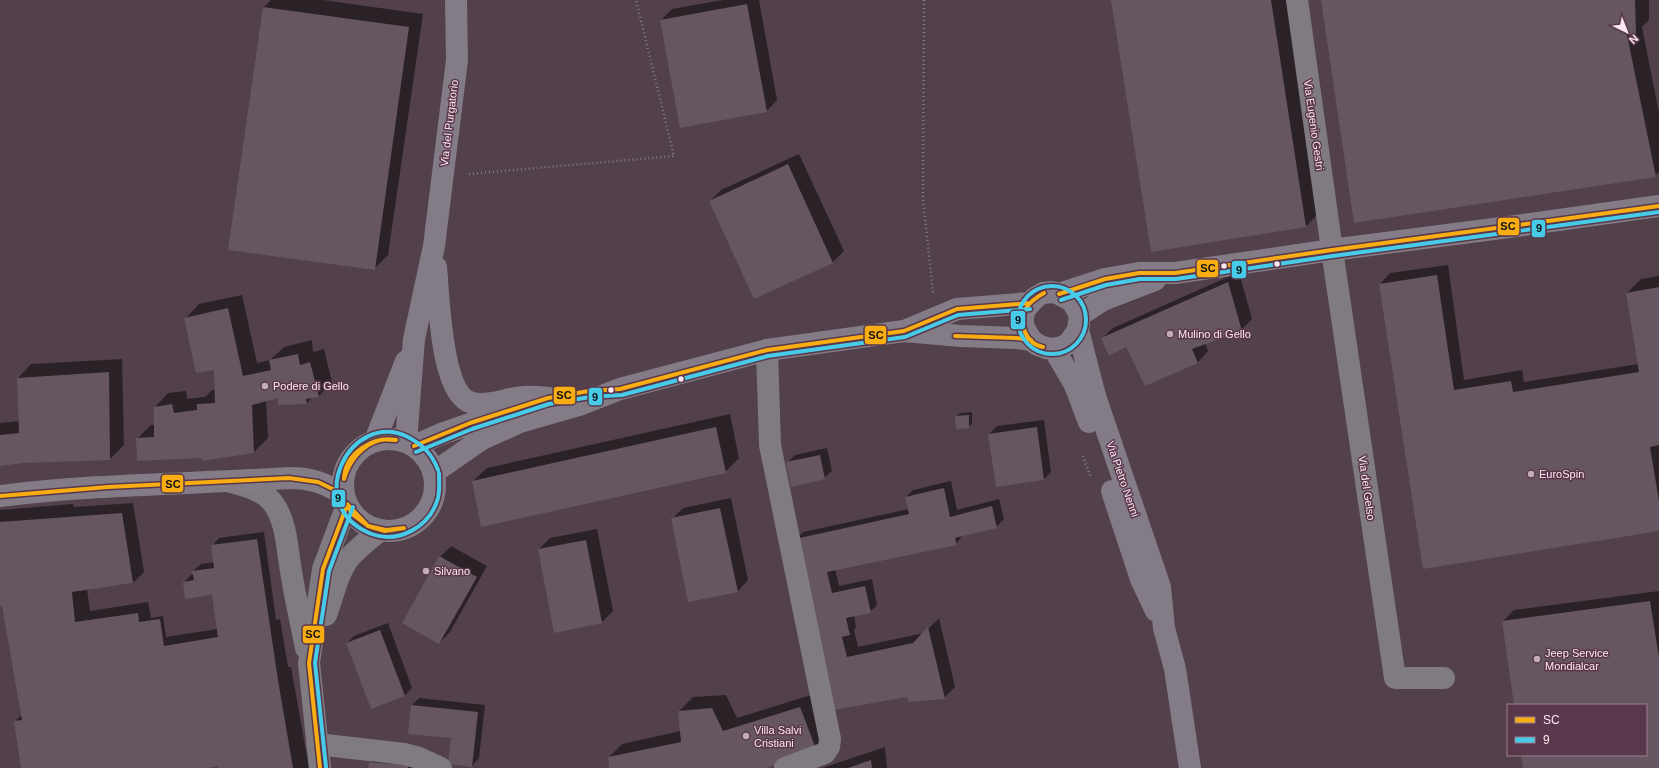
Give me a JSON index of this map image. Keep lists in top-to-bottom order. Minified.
{"streets":{"street":["Via del Purgatorio","Via Eugenio Gestri","Via Pietro Nenni","Via del Gelso"]},"crossings":[["Via Eugenio Gestri","Via del Gelso"]],"places":["Mulino di Gello","Podere di Gello","EuroSpin","Silvano","Jeep Service Mondialcar","Villa Salvi Cristiani"],"lines":["transit line SC","transit line 9"],"legend":["SC","9"],"north":"bottom right"}
